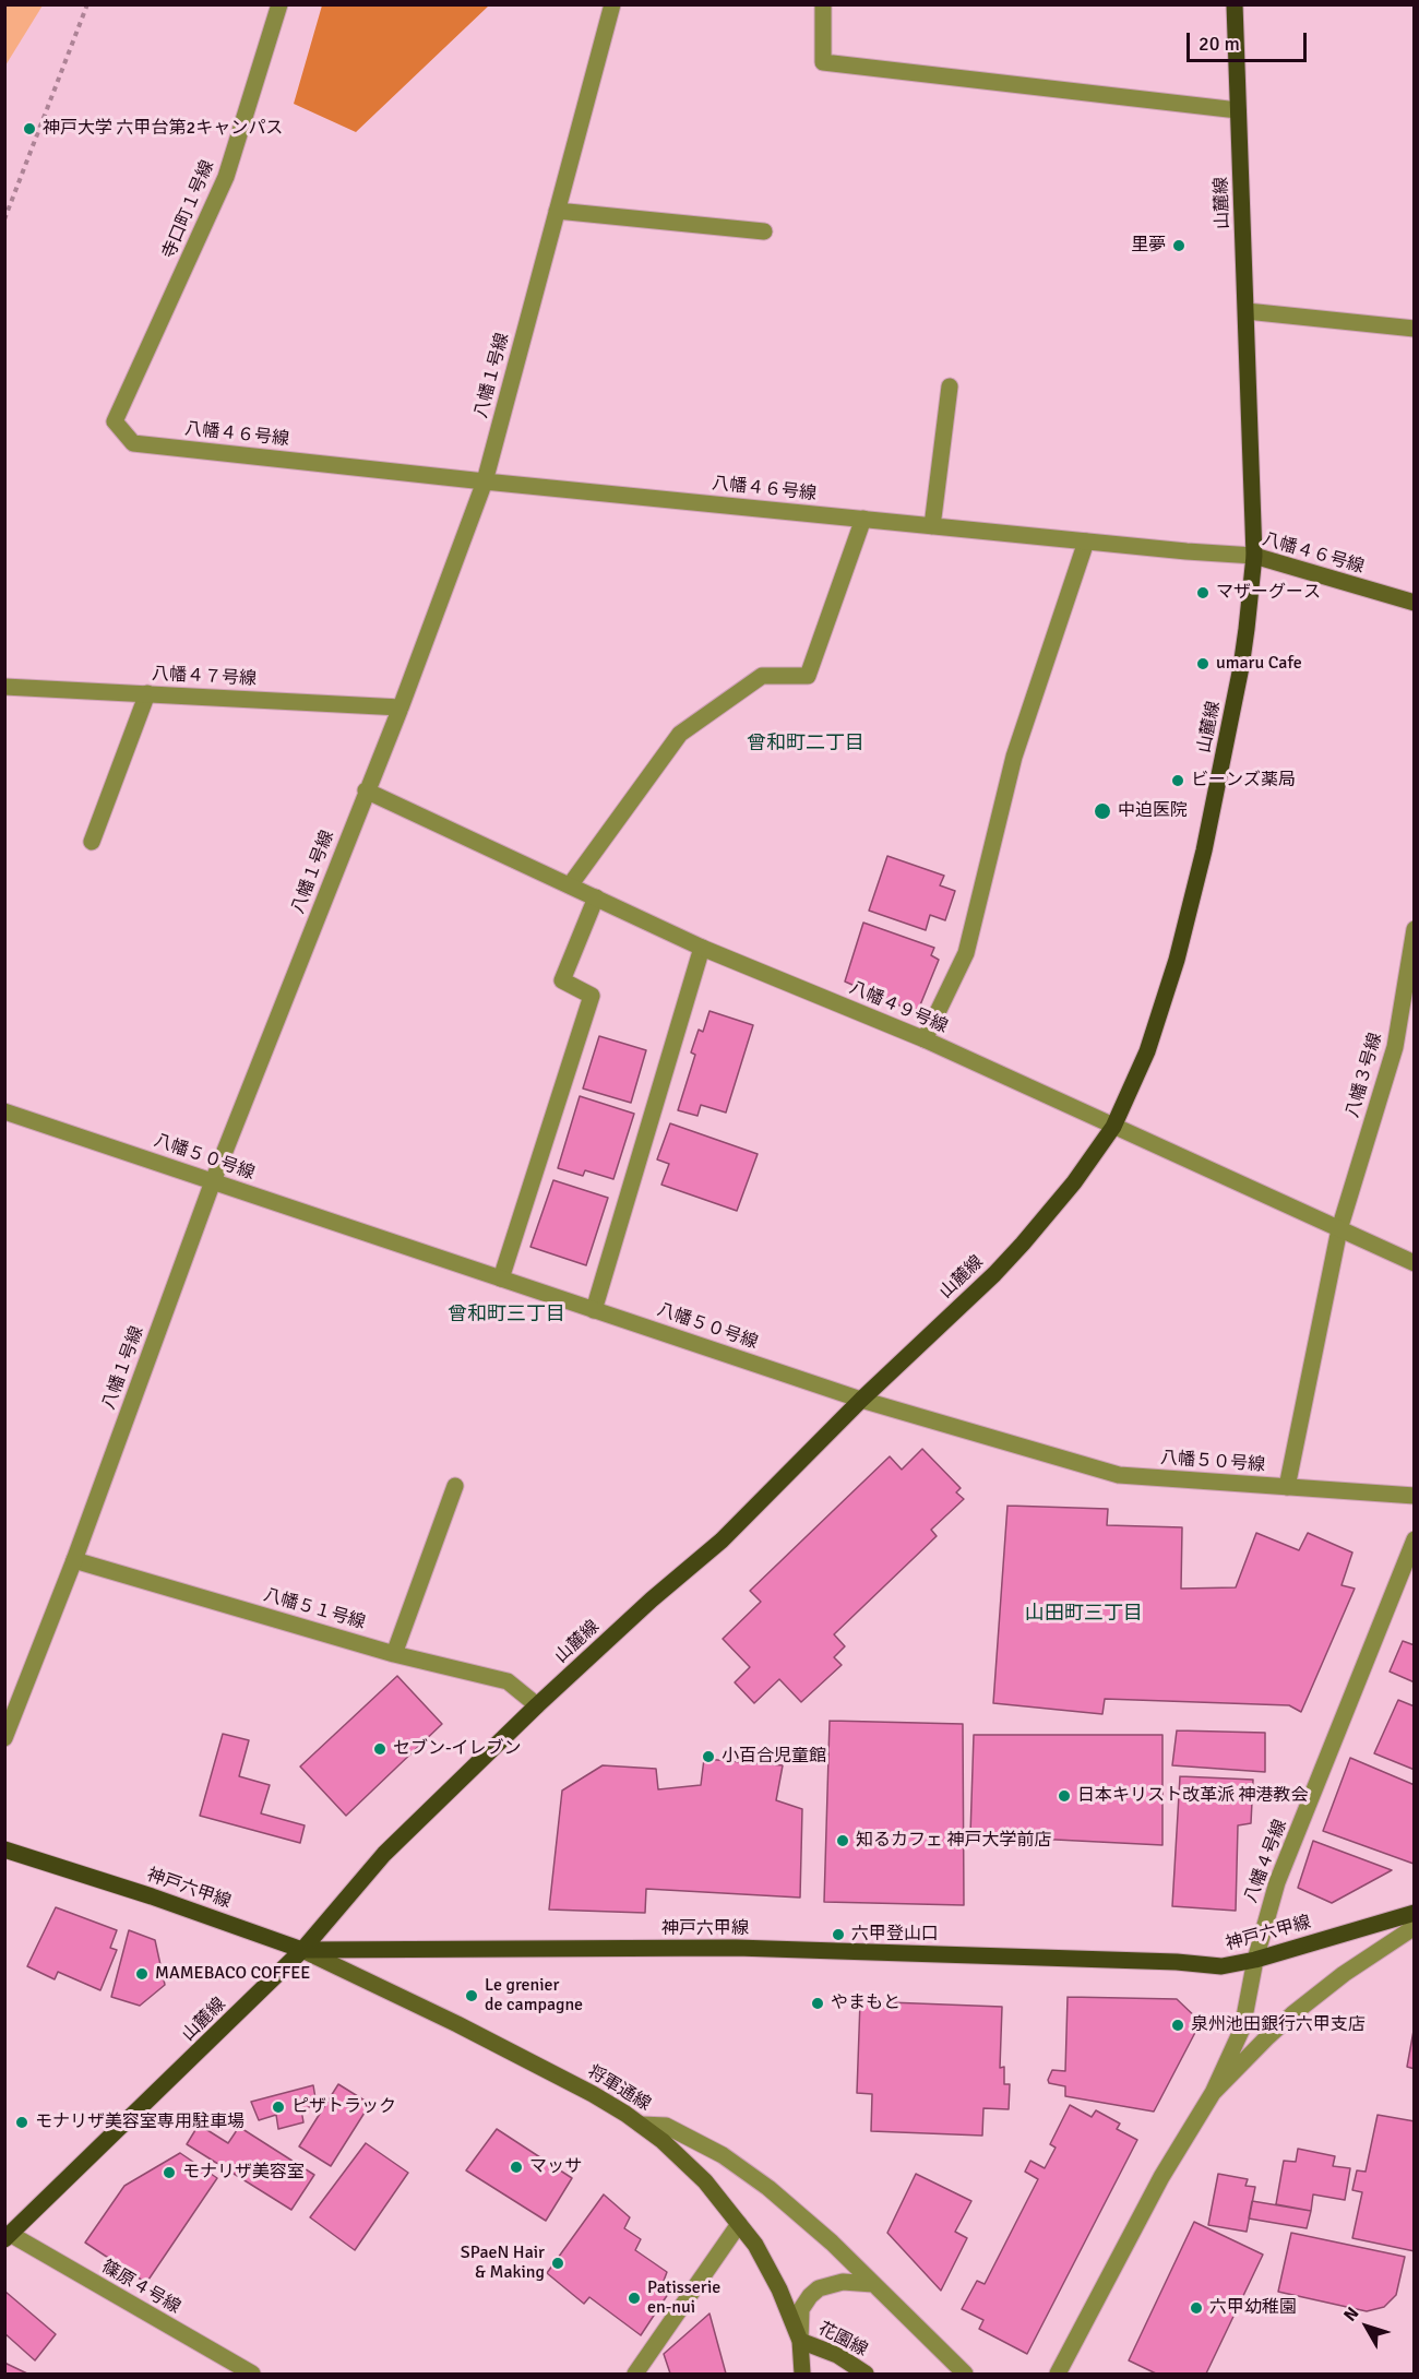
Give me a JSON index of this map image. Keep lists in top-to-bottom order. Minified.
{"streets":{"main road":["山麓線","神戸六甲線"],"street":["寺口町１号線","八幡１号線","八幡４６号線","八幡４７号線","八幡４９号線","八幡３号線","八幡５０号線","八幡５１号線","八幡４号線","将軍通線","篠原４号線","花園線"]},"crossings":[["山麓線","八幡４６号線"],["山麓線","八幡４９号線"],["山麓線","八幡５０号線"],["山麓線","八幡５１号線"],["山麓線","神戸六甲線"],["山麓線","将軍通線"],["山麓線","篠原４号線"],["寺口町１号線","八幡４６号線"],["八幡１号線","八幡４６号線"],["八幡１号線","八幡４７号線"],["八幡１号線","八幡４９号線"],["八幡１号線","八幡５０号線"],["八幡１号線","八幡５１号線"],["八幡４９号線","八幡３号線"],["八幡３号線","八幡５０号線"],["八幡４号線","神戸六甲線"],["神戸六甲線","将軍通線"],["将軍通線","花園線"]],"districts":["曾和町二丁目","曾和町三丁目","山田町三丁目"],"places":["神戸大学 六甲台第2キャンパス","里夢","マザーグース","umaru Cafe","ビーンズ薬局","中迫医院","セブン-イレブン","小百合児童館","日本キリスト改革派 神港教会","知るカフェ 神戸大学前店","六甲登山口","MAMEBACO COFFEE","Le grenier de campagne","やまもと","泉州池田銀行六甲支店","ピザトラック","モナリザ美容室専用駐車場","マッサ","モナリザ美容室","SPaeN Hair & Making","Patisserie en-nui","六甲幼稚園"],"scale_bar":"20 m","north":"top left"}
